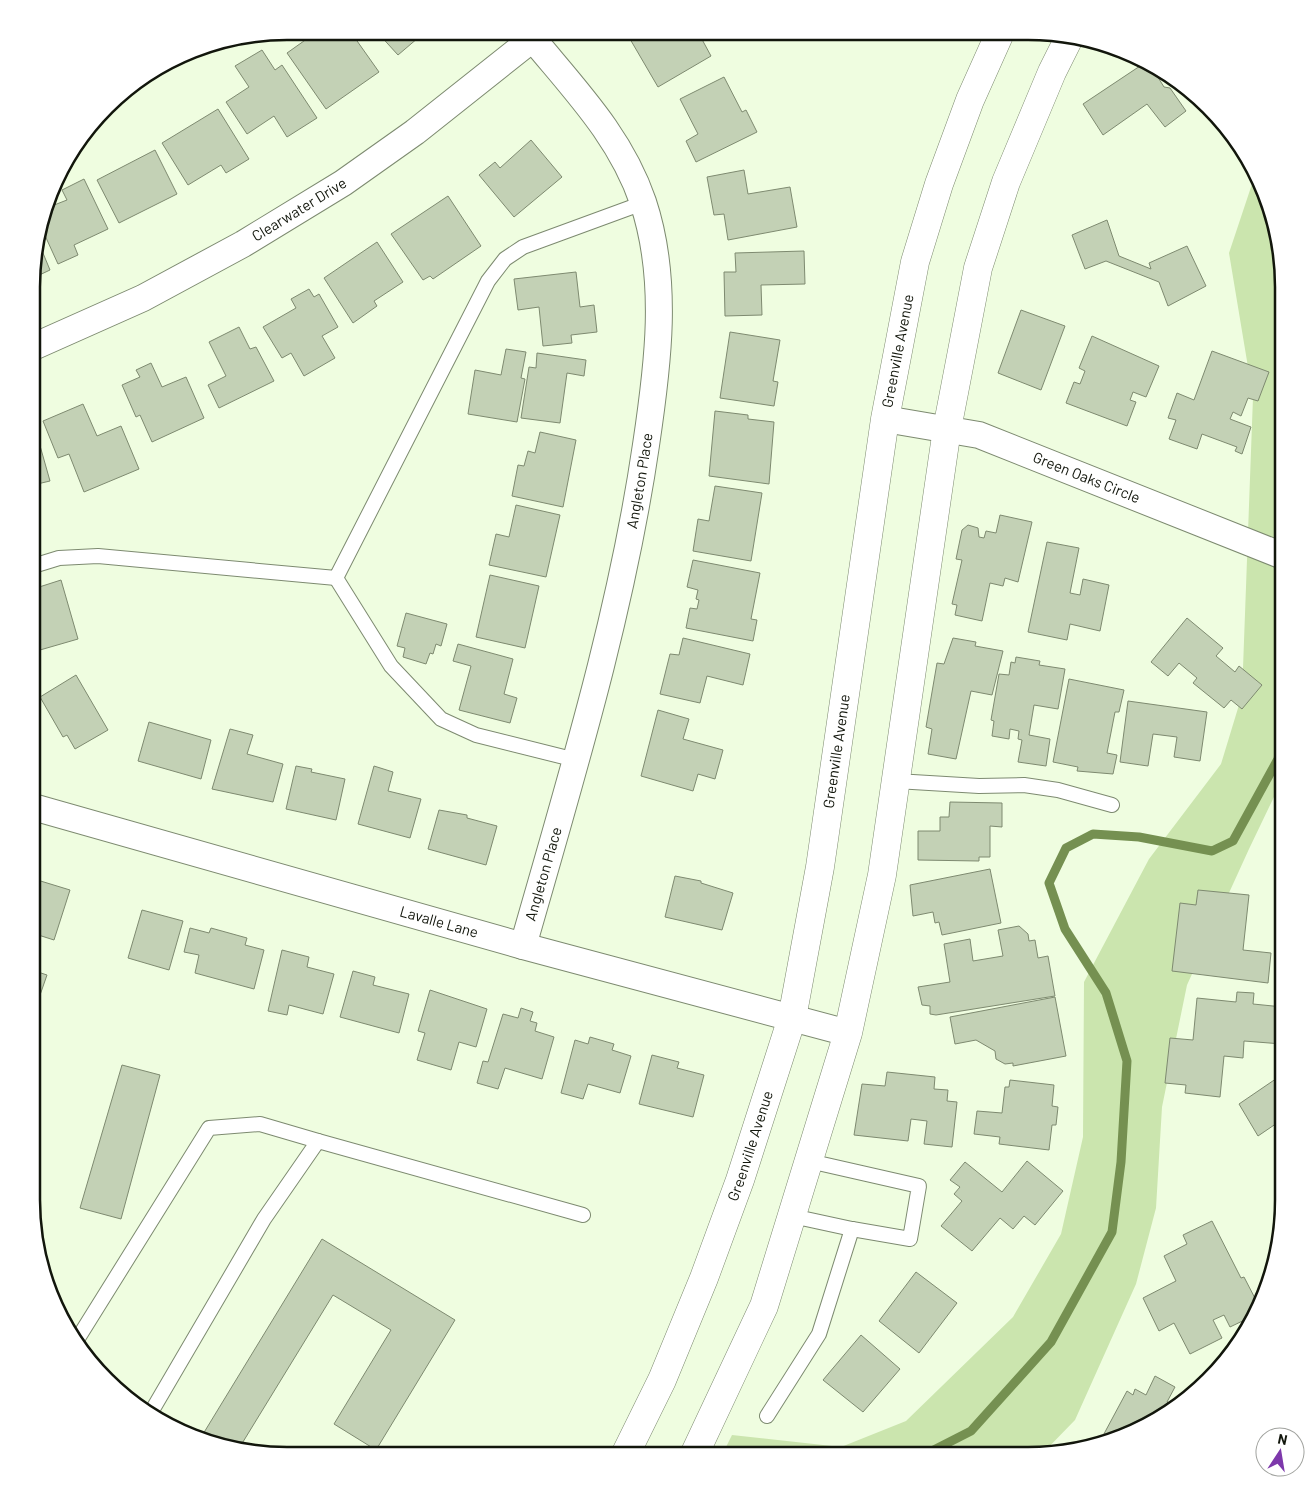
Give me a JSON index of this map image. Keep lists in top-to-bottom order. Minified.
{"streets":{"main road":["Greenville Avenue"],"street":["Clearwater Drive","Green Oaks Circle","Angleton Place","Lavalle Lane"]},"crossings":[["Greenville Avenue","Green Oaks Circle"],["Greenville Avenue","Lavalle Lane"],["Angleton Place","Lavalle Lane"]],"north":"top"}
